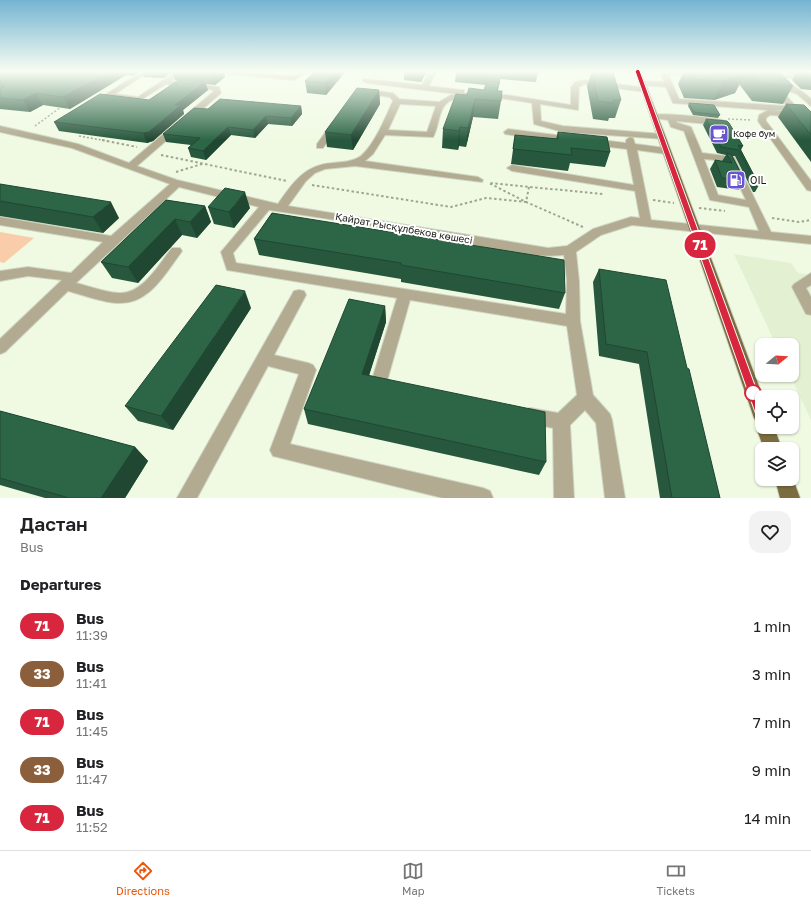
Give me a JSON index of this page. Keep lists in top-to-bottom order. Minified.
{"streets":{"street":["Қайрат Рысқұлбеков көшесі"]},"places":{"cafe":["Кофе бум"],"fuel station":["OIL"]},"lines":["bus line 71"],"north":"right","page":{"on_map":"71","heading":[["Дастан","Bus"],"Departures"],"list":[{"mark":"71","name":"Bus","note":"11:39","value":"1 min"},{"mark":"33","name":"Bus","note":"11:41","value":"3 min"},{"mark":"71","name":"Bus","note":"11:45","value":"7 min"},{"mark":"33","name":"Bus","note":"11:47","value":"9 min"},{"mark":"71","name":"Bus","note":"11:52","value":"14 min"}],"tabs":["Directions","Map","Tickets"]}}
